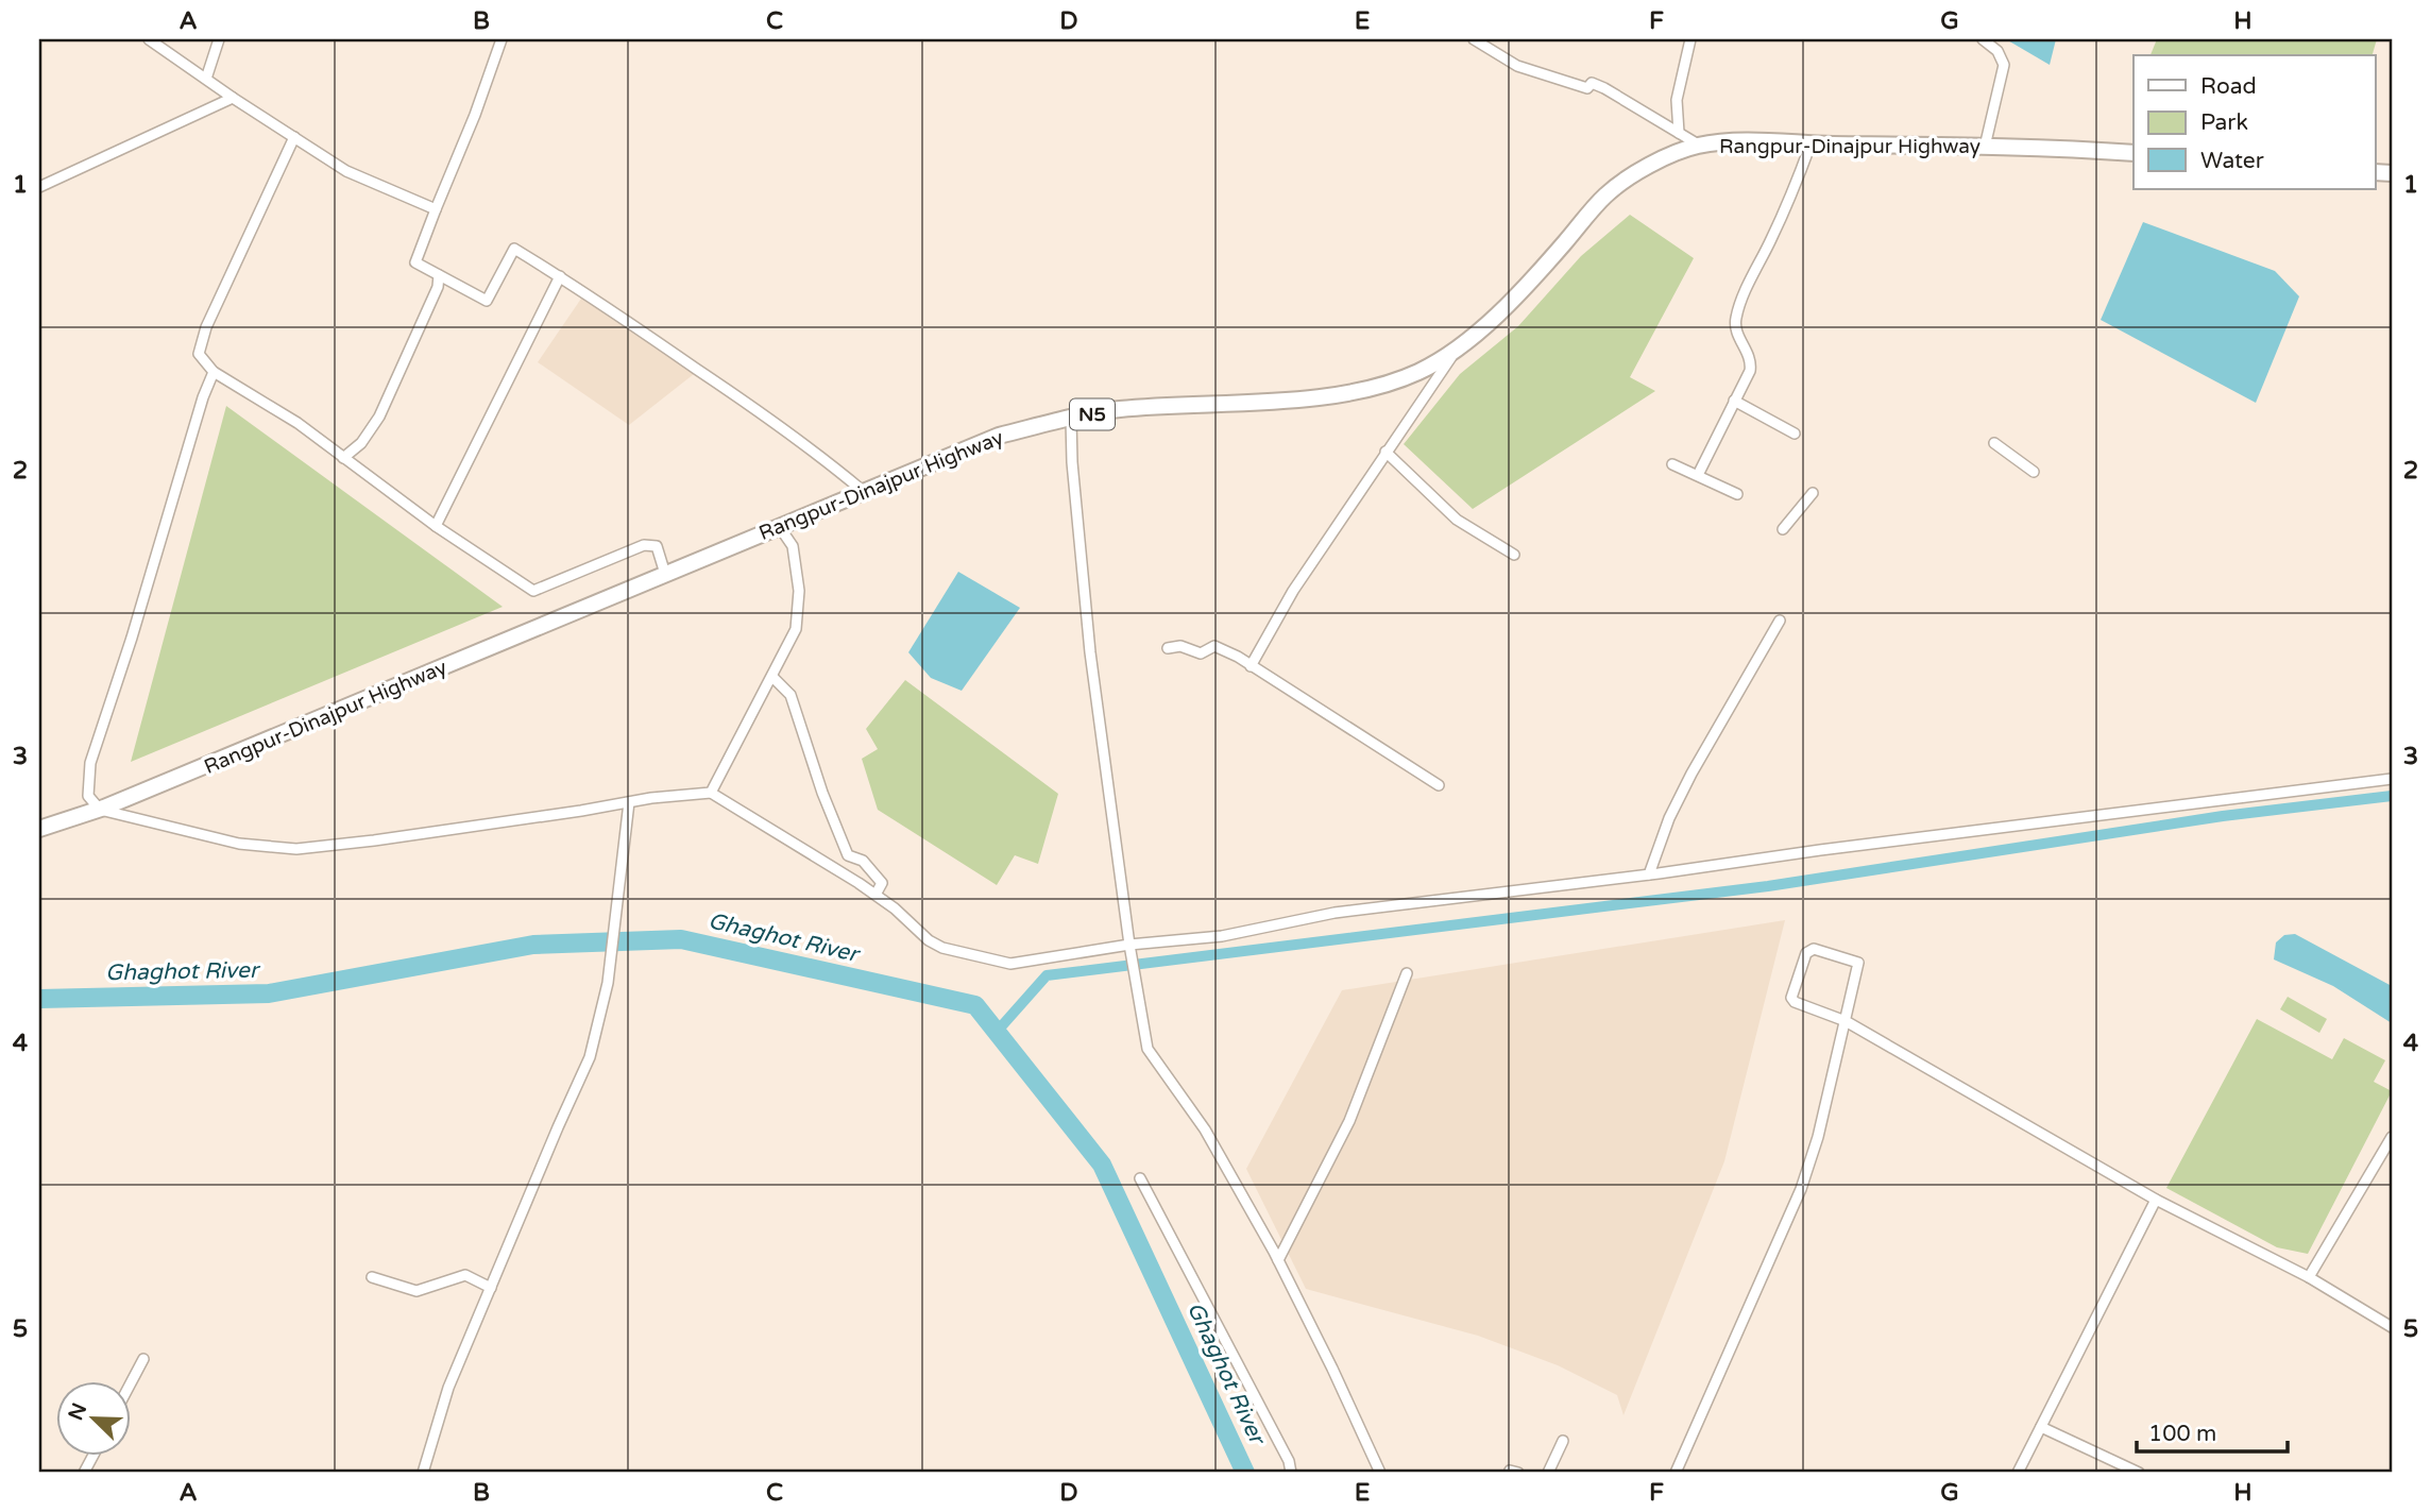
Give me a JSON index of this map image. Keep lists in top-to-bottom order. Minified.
{"streets":{"highway":["Rangpur-Dinajpur Highway","N5"]},"water":["Ghaghot River"],"legend":["Road","Park","Water"],"scale_bar":"100 m","north":"top left","grid":{"columns":["A","B","C","D","E","F","G","H"],"rows":["1","2","3","4","5"]}}
